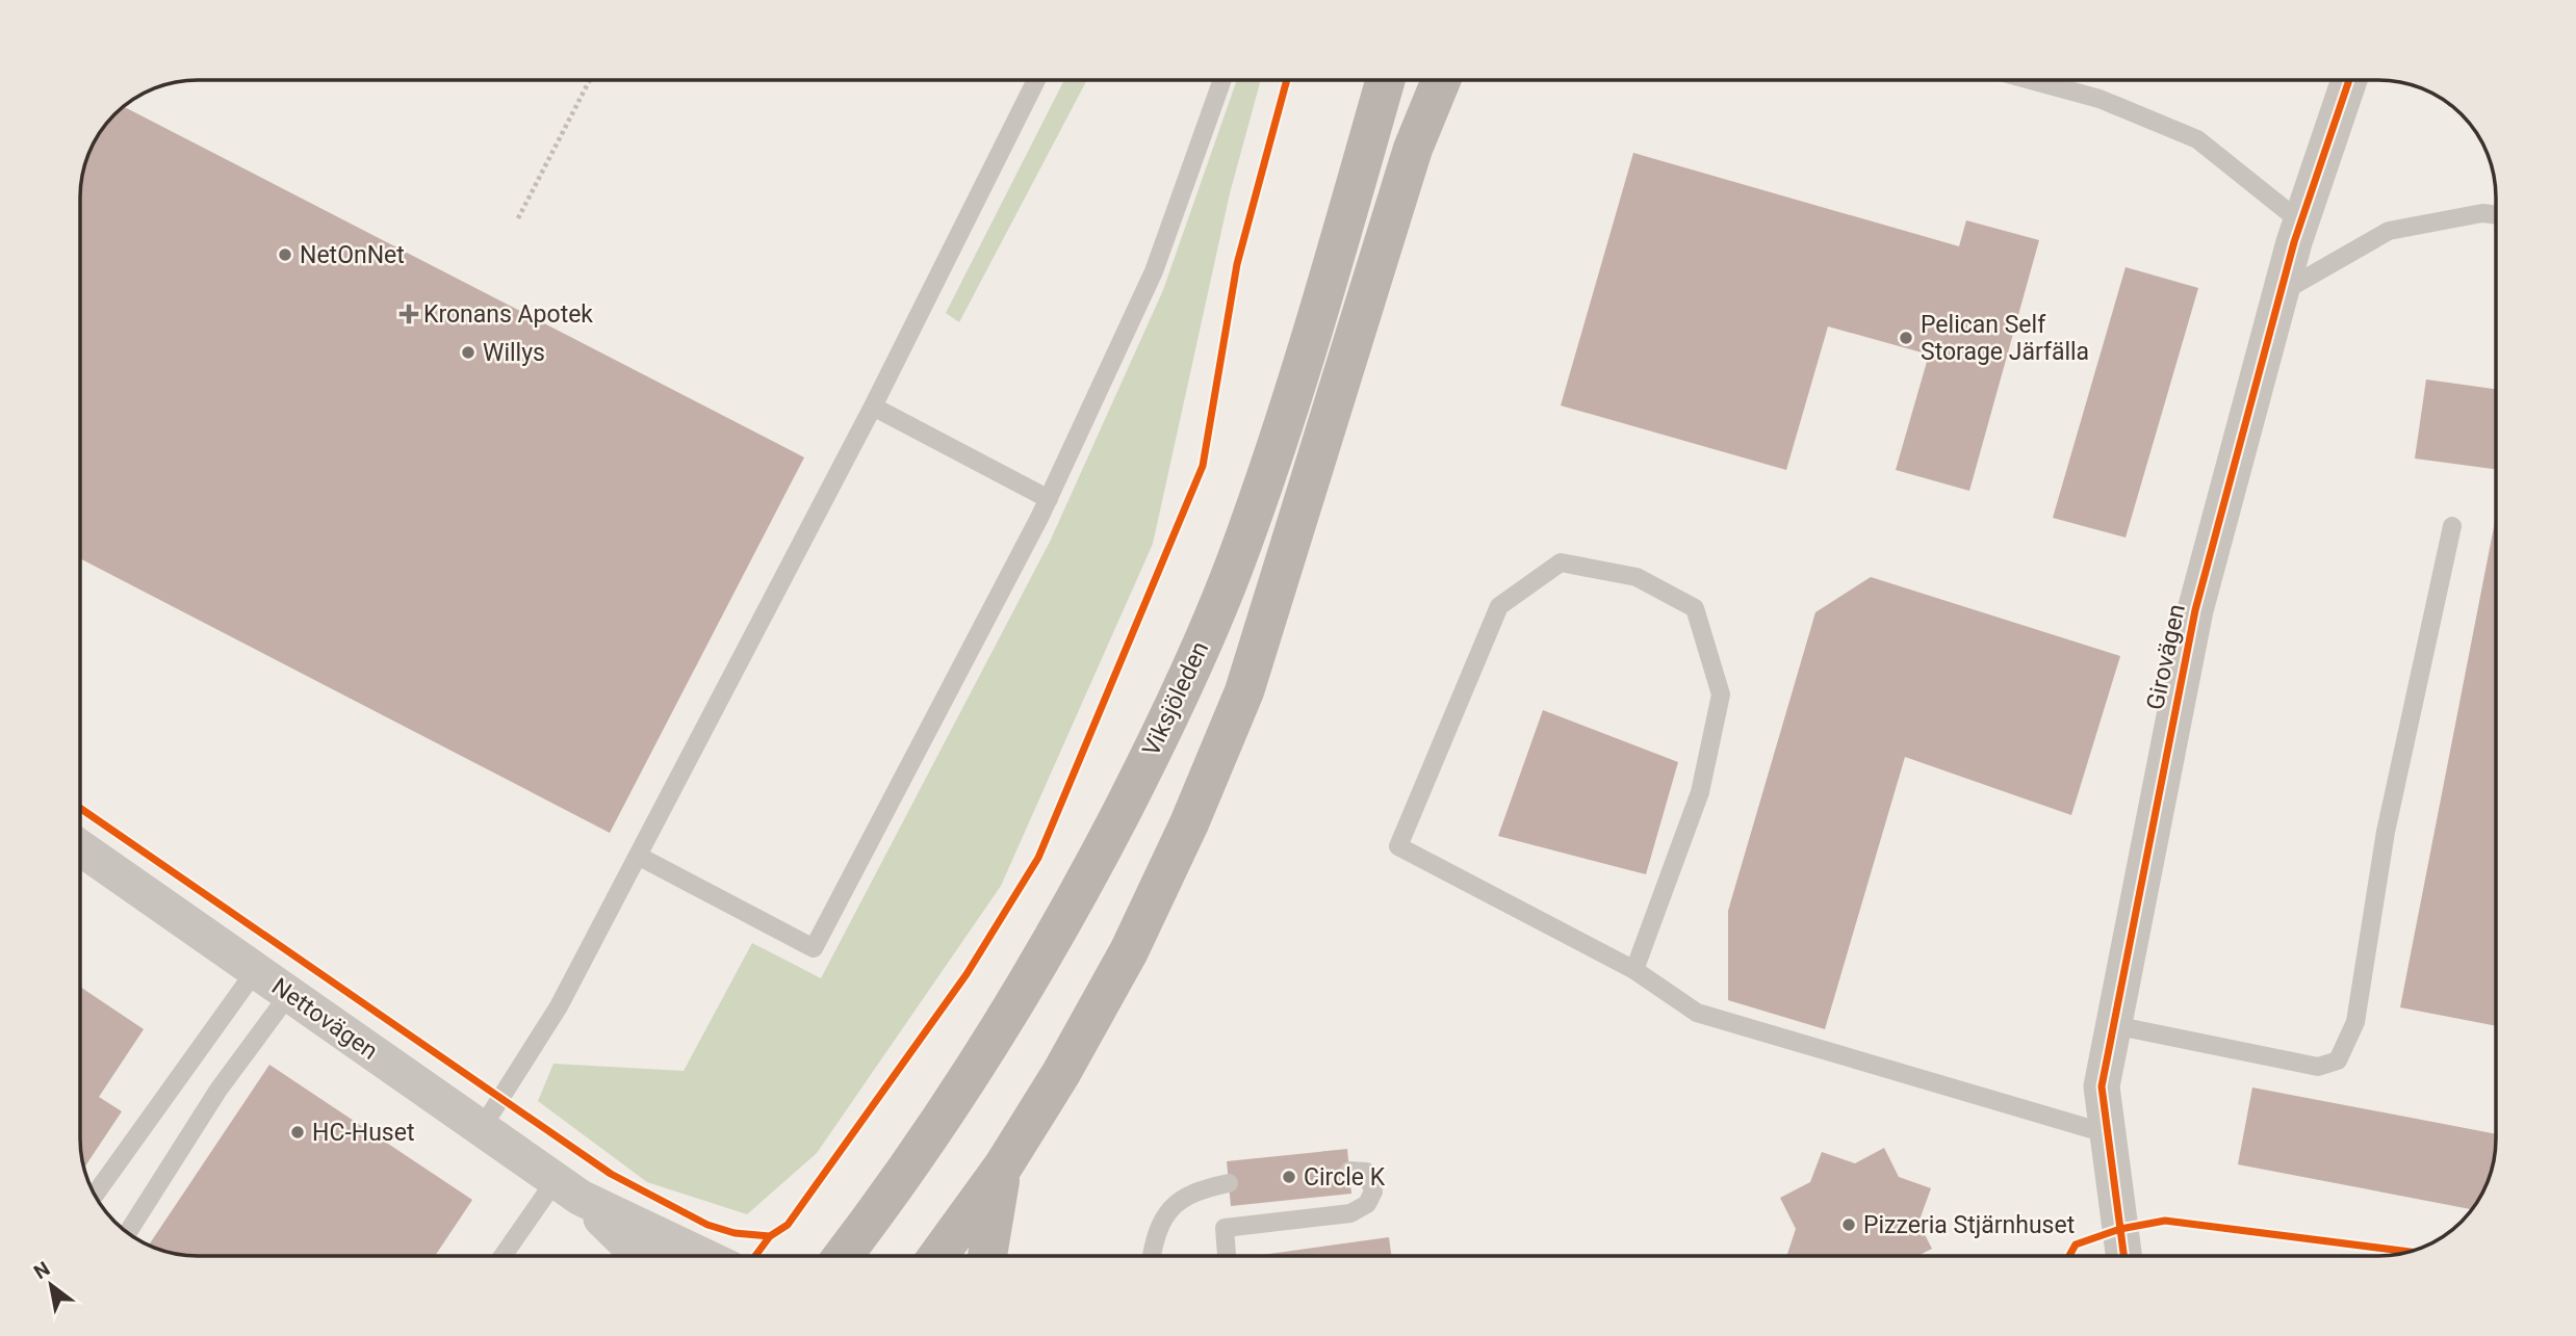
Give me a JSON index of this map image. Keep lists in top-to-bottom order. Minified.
{"streets":{"main road":["Viksjöleden"],"street":["Girovägen","Nettovägen"]},"places":{"other":["NetOnNet","Pelican Self Storage Järfälla","Willys","HC-Huset","Circle K","Pizzeria Stjärnhuset"],"health":["Kronans Apotek"]},"north":"top left"}
